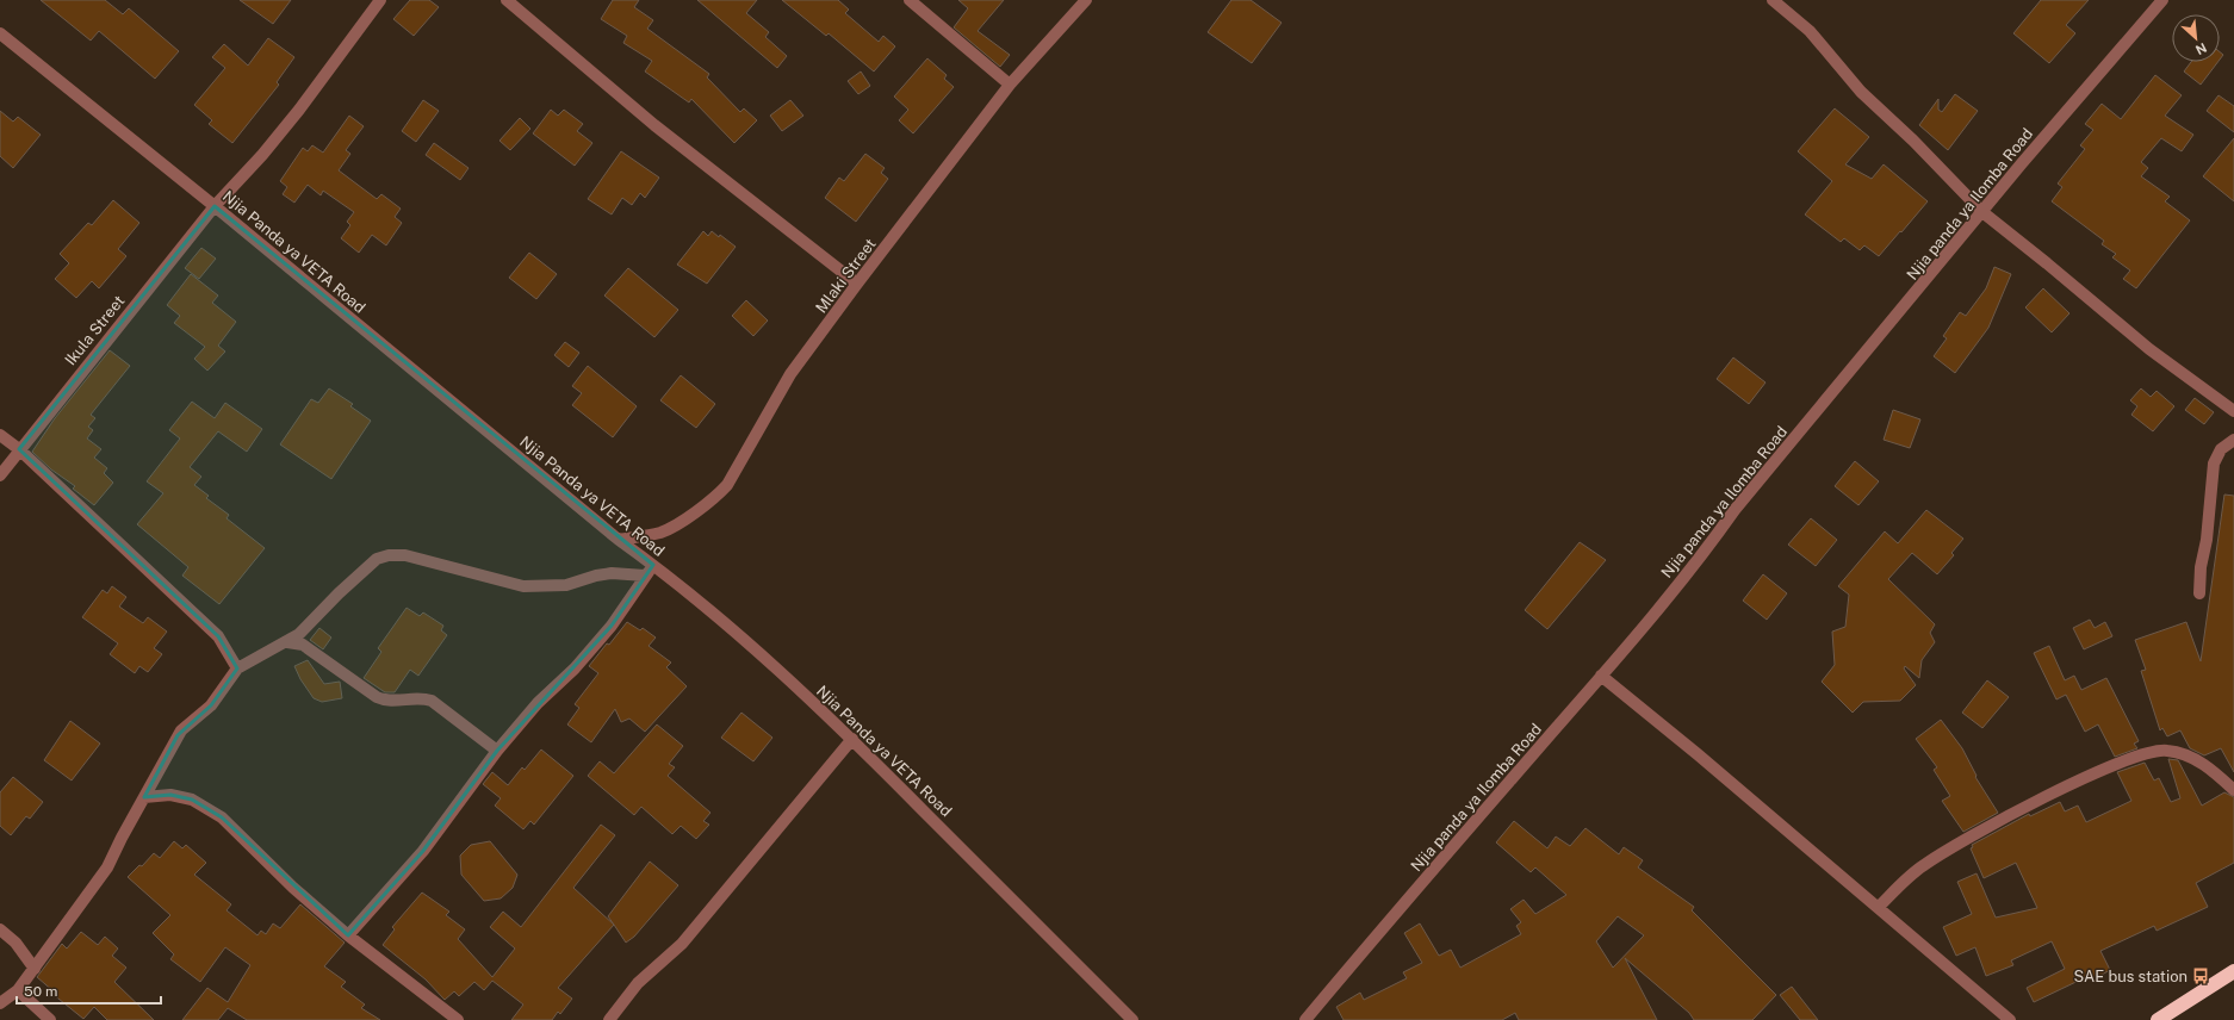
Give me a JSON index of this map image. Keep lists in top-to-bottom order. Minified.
{"streets":{"street":["Njia panda ya Ilomba Road","Njia Panda ya VETA Road","Mlaki Street","Ikula Street"]},"crossings":[["Njia Panda ya VETA Road","Mlaki Street"],["Njia Panda ya VETA Road","Ikula Street"]],"places":{"bus stop":["SAE bus station"]},"scale_bar":"50 m","north":"bottom right"}
